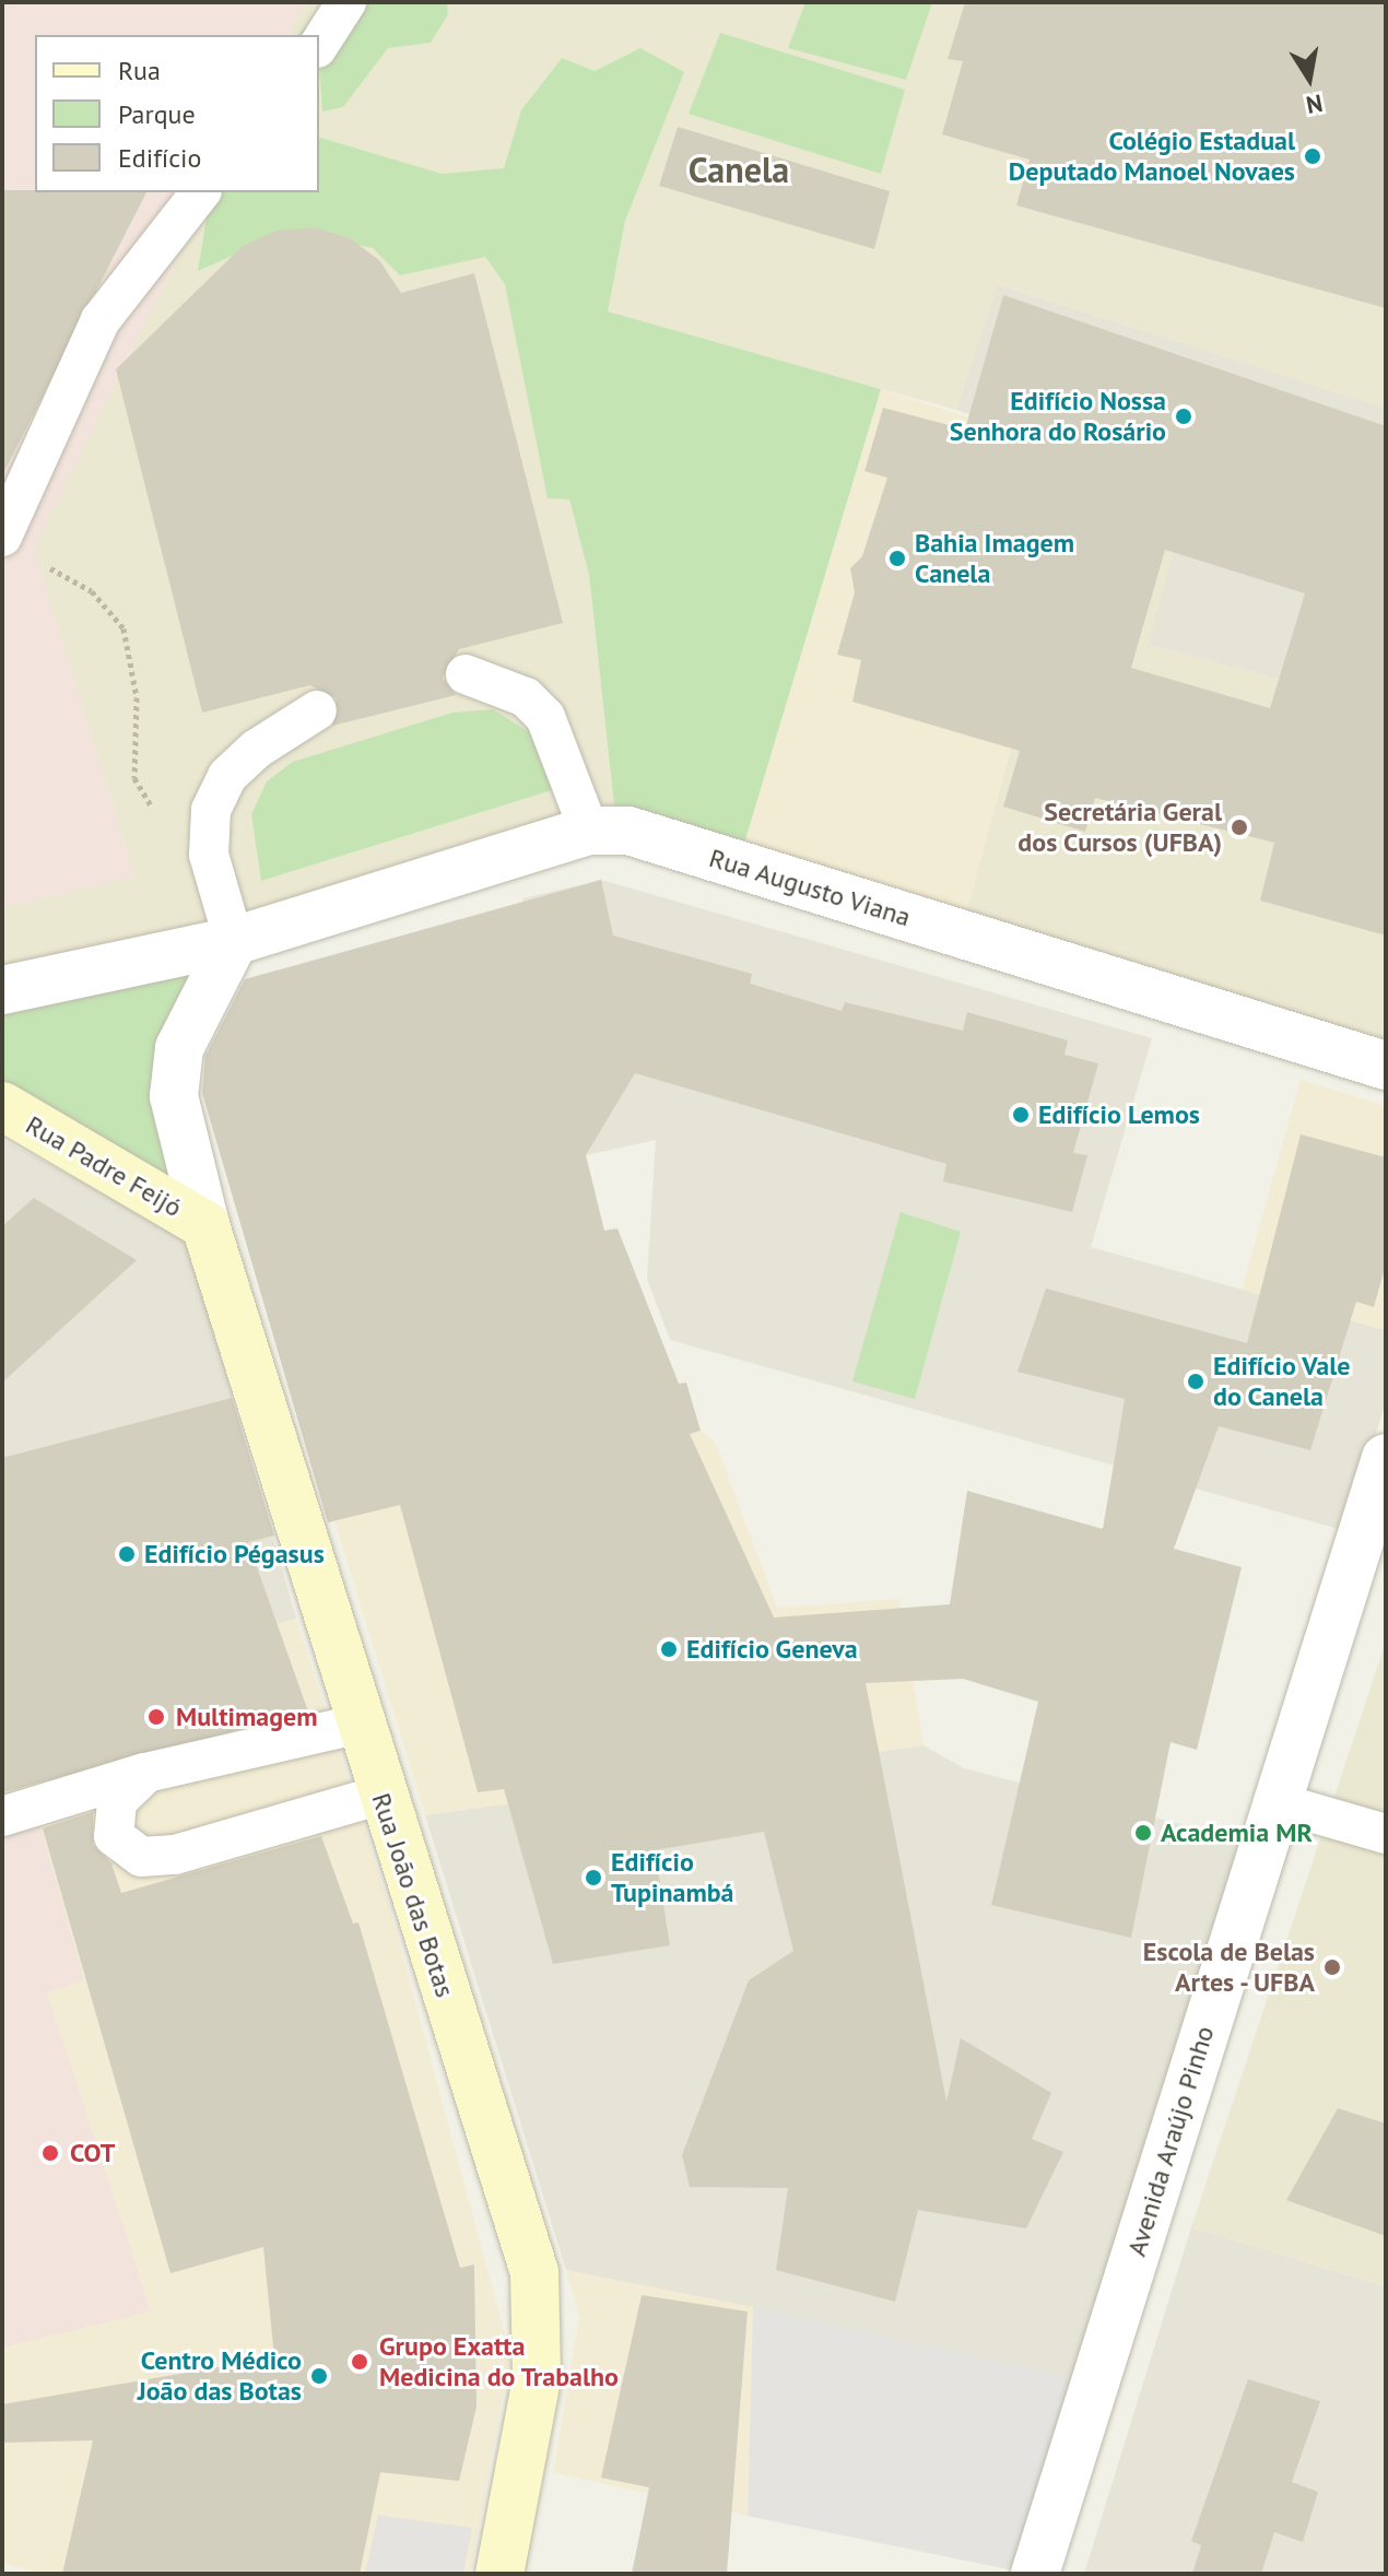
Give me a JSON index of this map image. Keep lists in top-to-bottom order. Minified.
{"streets":{"main road":["Rua Padre Feijó","Rua João das Botas"],"street":["Rua Augusto Viana","Avenida Araújo Pinho"]},"crossings":[["Rua Padre Feijó","Rua João das Botas"]],"districts":["Canela"],"places":["Colégio Estadual Deputado Manoel Novaes","Edifício Nossa Senhora do Rosário","Bahia Imagem Canela","Secretária Geral dos Cursos (UFBA)","Edifício Lemos","Edifício Vale do Canela","Edifício Pégasus","Edifício Geneva","Multimagem","Academia MR","Edifício Tupinambá","Escola de Belas Artes - UFBA","COT","Grupo Exatta Medicina do Trabalho","Centro Médico João das Botas"],"legend":["Rua","Parque","Edifício"],"north":"bottom"}
